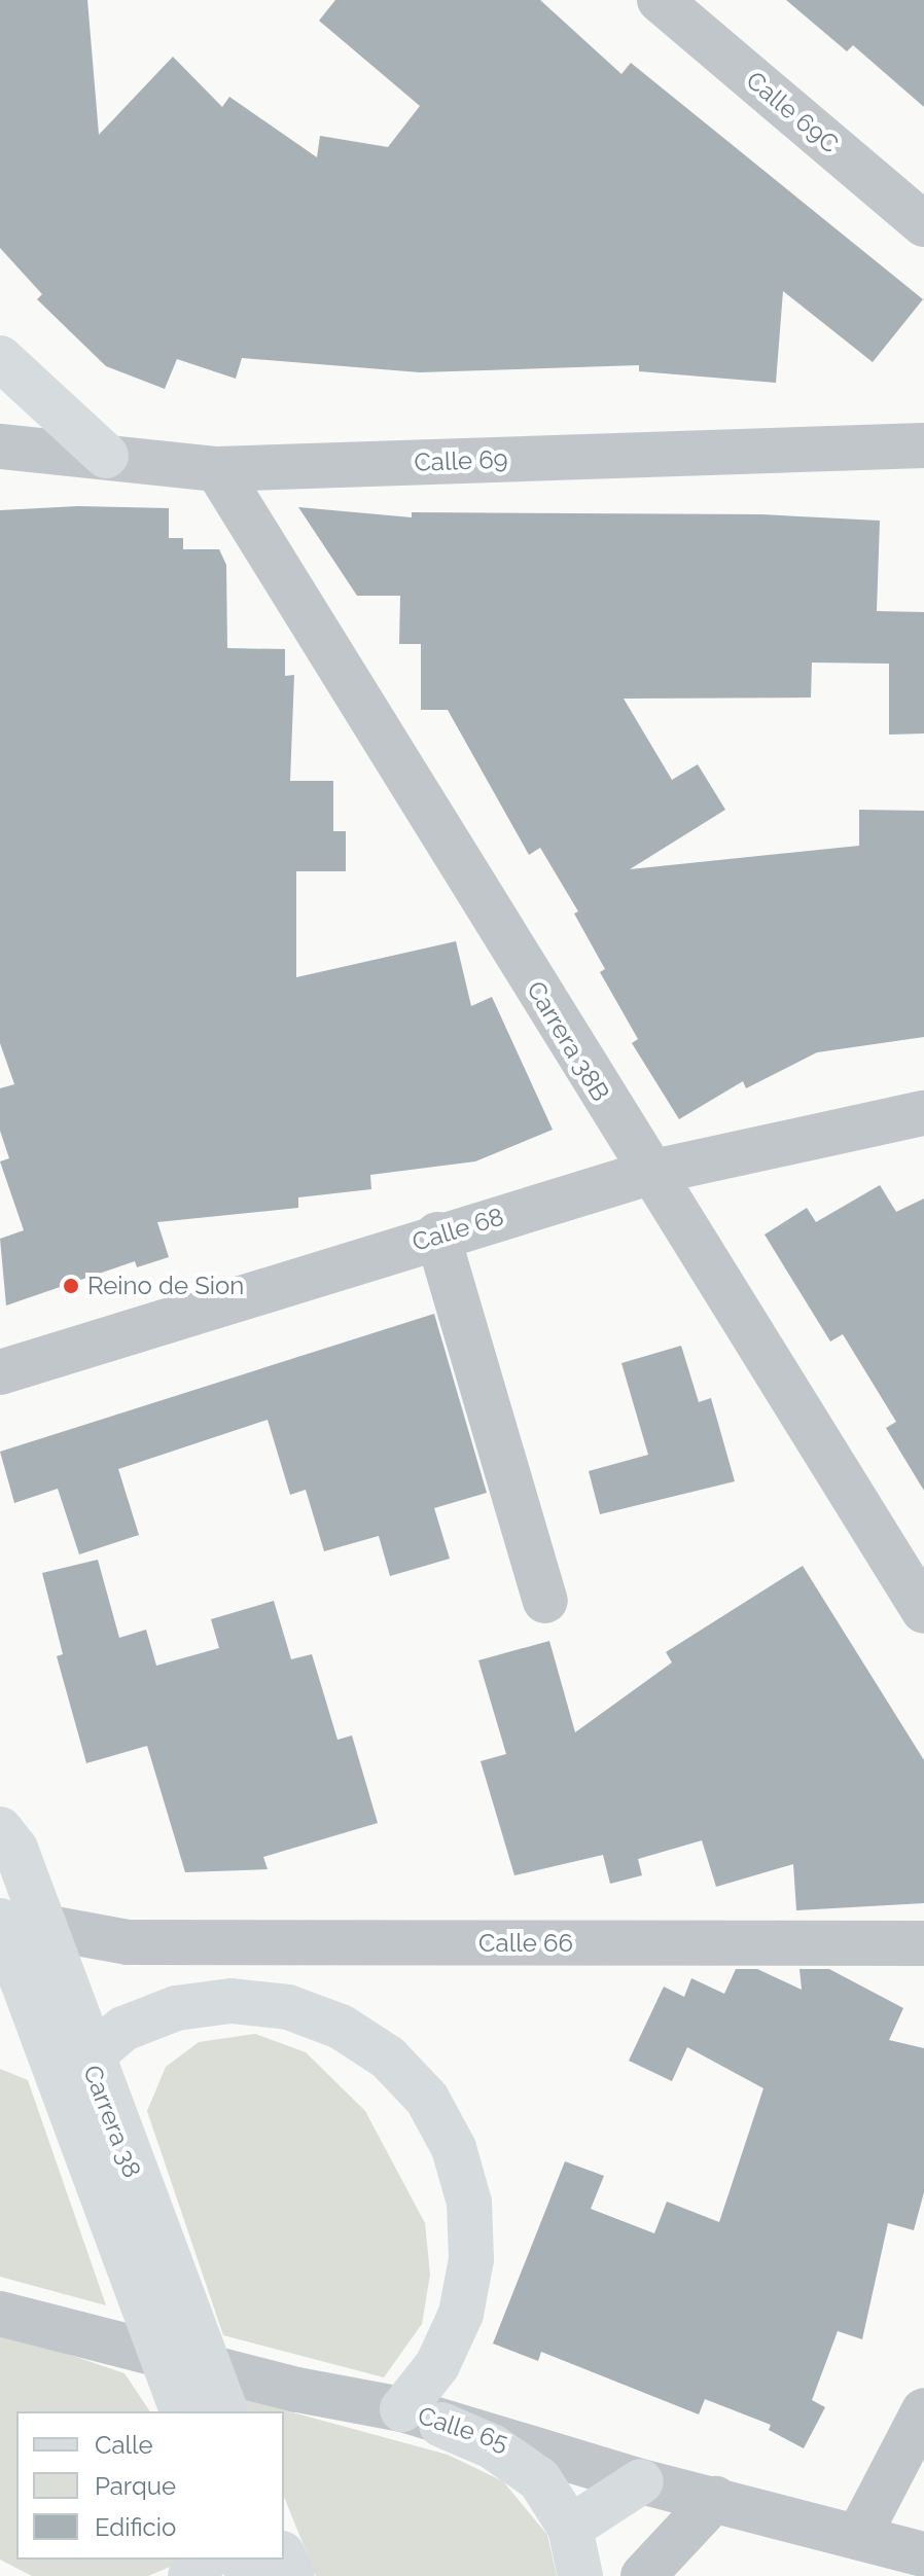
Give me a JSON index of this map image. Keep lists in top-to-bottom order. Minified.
{"streets":{"main road":["Carrera 38"],"street":["Calle 69C","Calle 69","Carrera 38B","Calle 68","Calle 66","Calle 65"]},"crossings":[["Calle 69","Carrera 38B"],["Carrera 38B","Calle 68"],["Calle 66","Carrera 38"]],"places":["Reino de Sion"],"legend":["Calle","Parque","Edificio"]}
